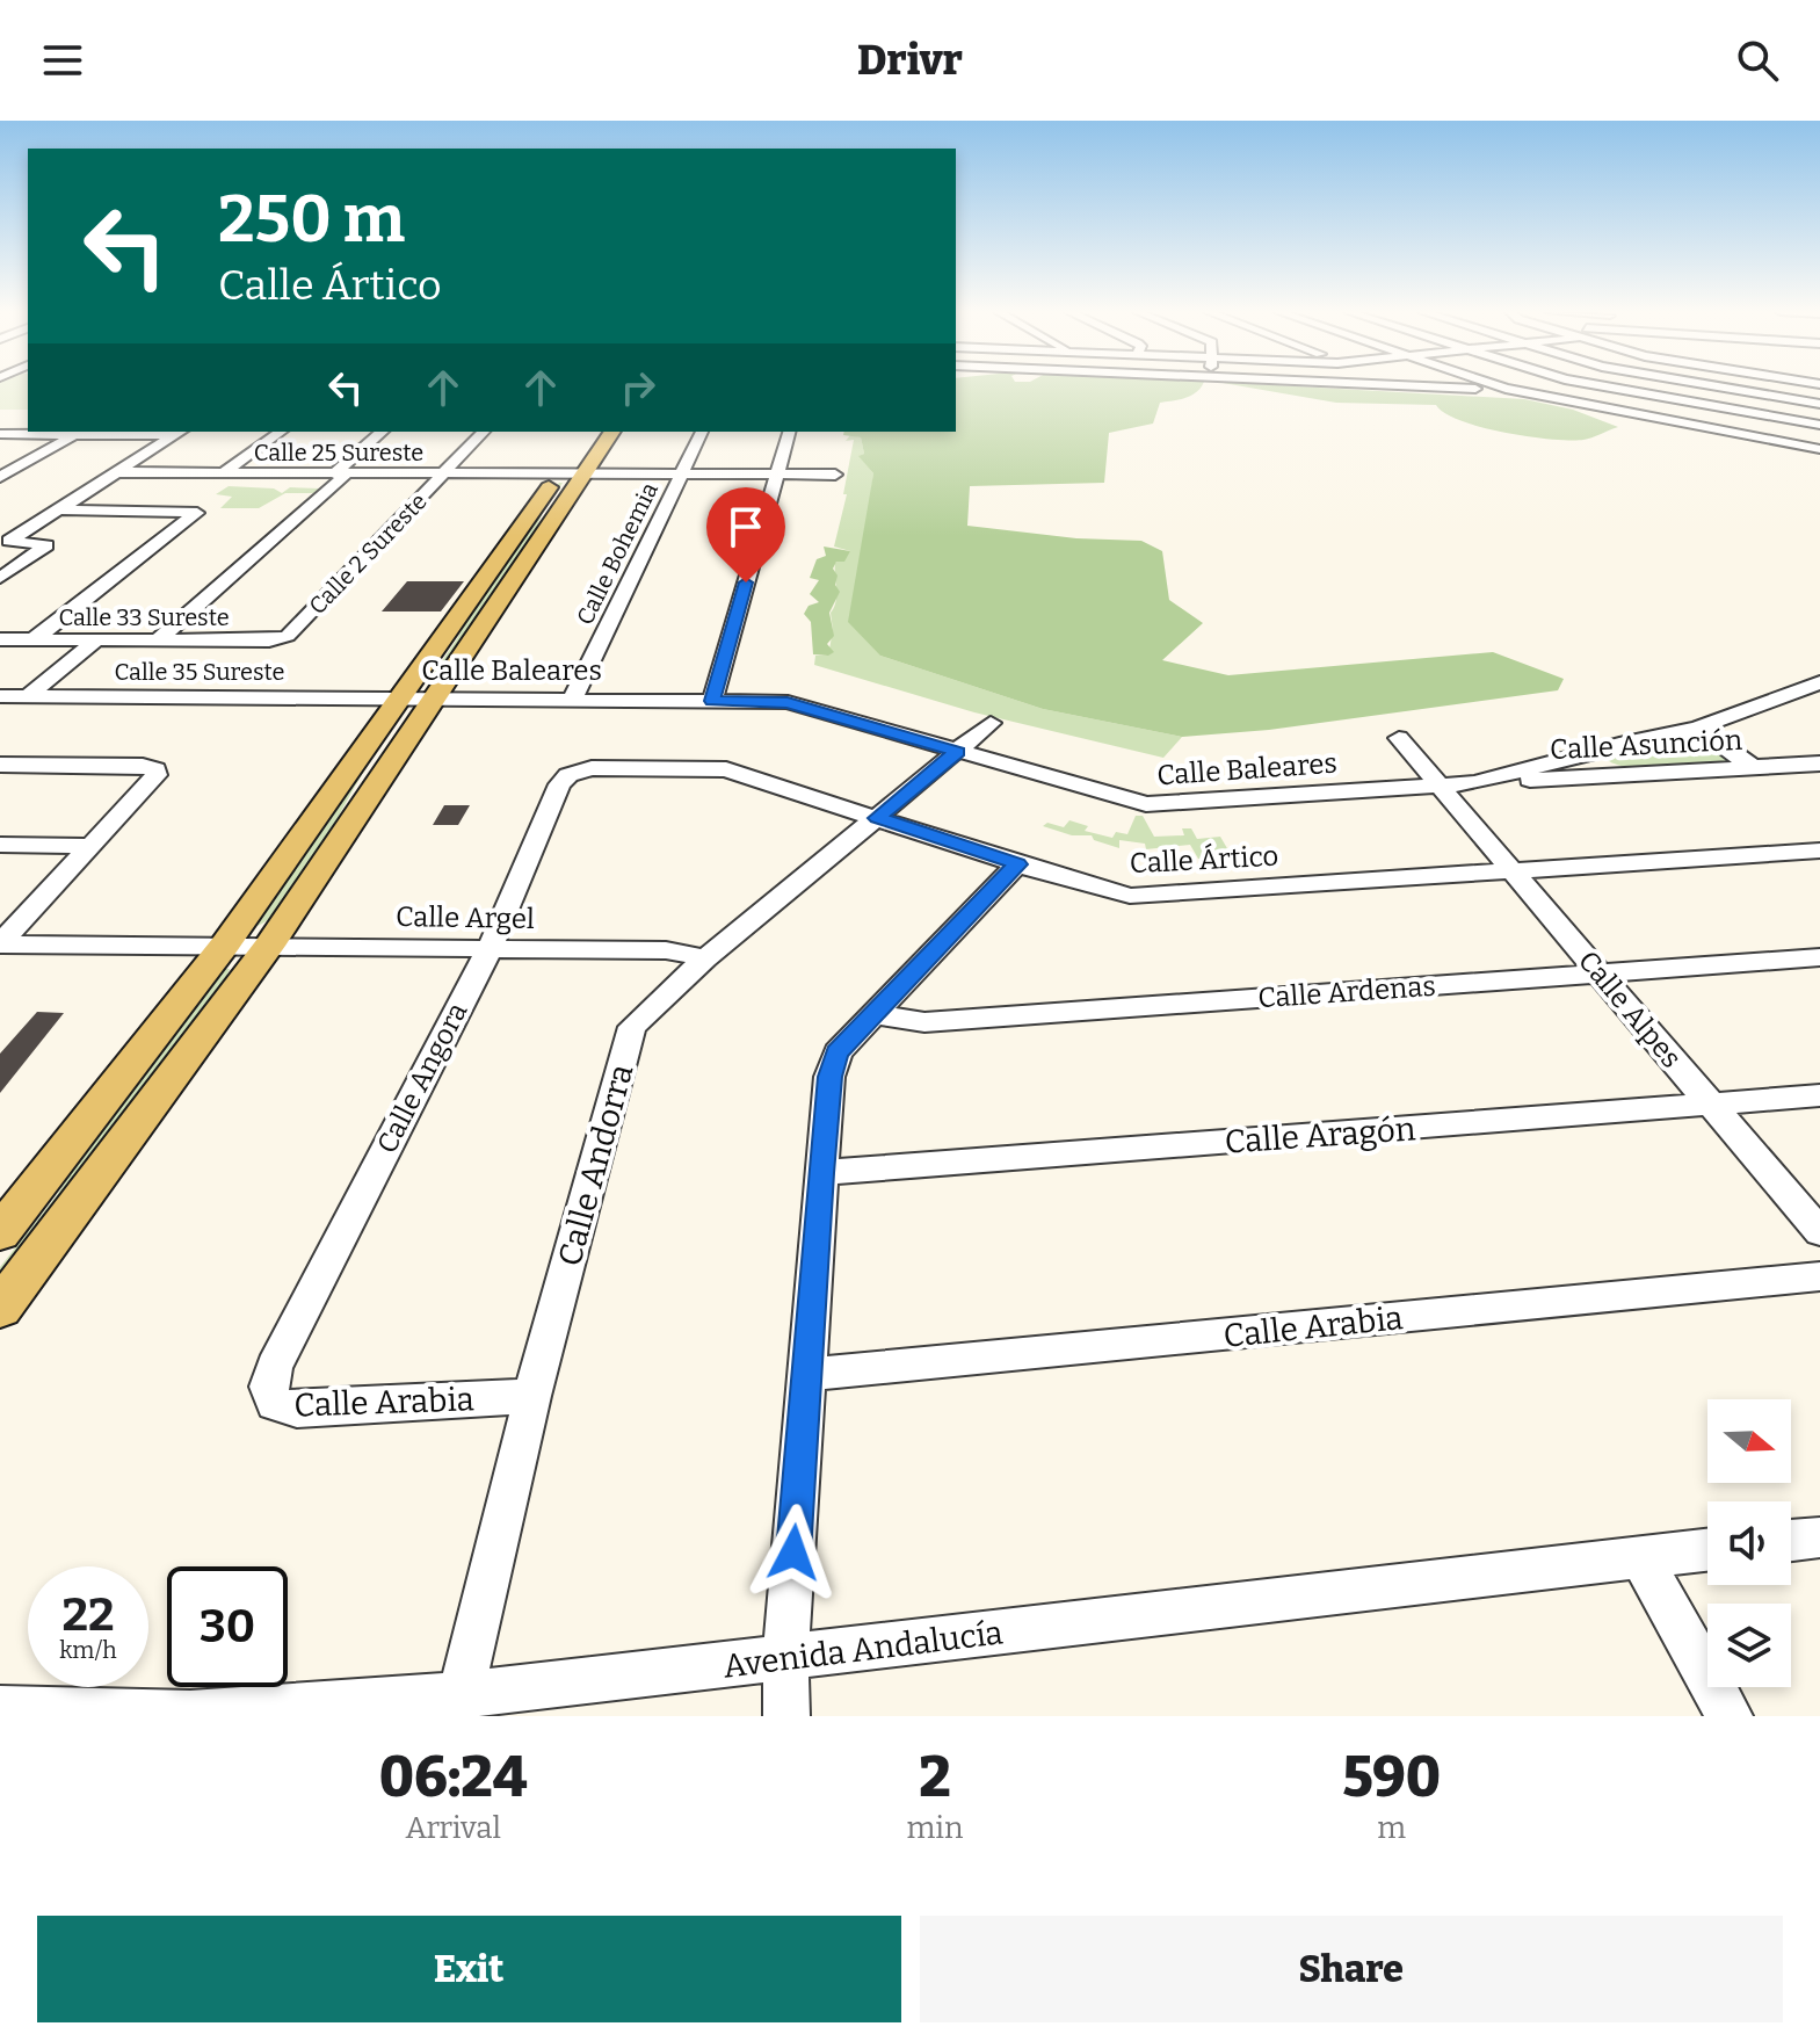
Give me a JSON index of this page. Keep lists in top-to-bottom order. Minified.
{"streets":{"street":["Calle 25 Sureste","Calle 2 Sureste","Calle Bohemia","Calle 33 Sureste","Calle Baleares","Calle 35 Sureste","Calle Asunción","Calle Ártico","Calle Argel","Calle Ardenas","Calle Alpes","Calle Angora","Calle Aragón","Calle Andorra","Calle Arabia","Avenida Andalucía"]},"crossings":[["Calle 25 Sureste","Calle 2 Sureste"],["Calle 25 Sureste","Calle Bohemia"],["Calle 2 Sureste","Calle 33 Sureste"],["Calle Bohemia","Calle Baleares"],["Calle Baleares","Calle 35 Sureste"],["Calle Baleares","Calle Asunción"],["Calle Baleares","Calle Alpes"],["Calle Baleares","Calle Andorra"],["Calle Ártico","Calle Alpes"],["Calle Ártico","Calle Angora"],["Calle Ártico","Calle Andorra"],["Calle Argel","Calle Angora"],["Calle Argel","Calle Andorra"],["Calle Ardenas","Calle Alpes"],["Calle Alpes","Calle Aragón"],["Calle Angora","Calle Arabia"],["Calle Andorra","Calle Arabia"],["Calle Andorra","Avenida Andalucía"]],"north":"right","page":{"header":"Drivr","turn":["250 m","Calle Ártico"],"speed":"22 km/h","limit":"30","eta":["06:24","Arrival","2","min","590","m"],"buttons":["Exit","Share"]}}
